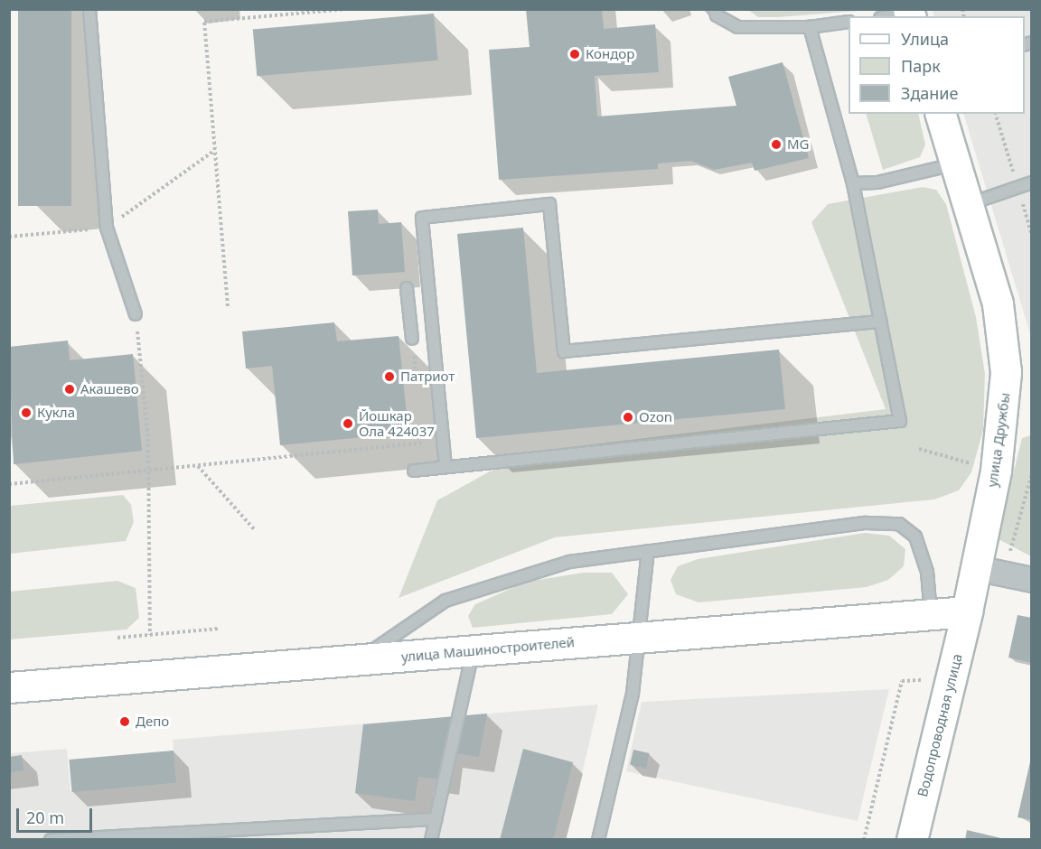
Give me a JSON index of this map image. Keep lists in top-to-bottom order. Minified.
{"streets":{"main road":["улица Дружбы","улица Машиностроителей","Водопроводная улица"]},"crossings":[["улица Дружбы","улица Машиностроителей"],["улица Дружбы","Водопроводная улица"],["улица Машиностроителей","Водопроводная улица"]],"places":["Кондор","MG","Патриот","Акашево","Кукла","Ozon","Йошкар Ола 424037","Депо"],"legend":["Улица","Парк","Здание"],"scale_bar":"20 m"}
